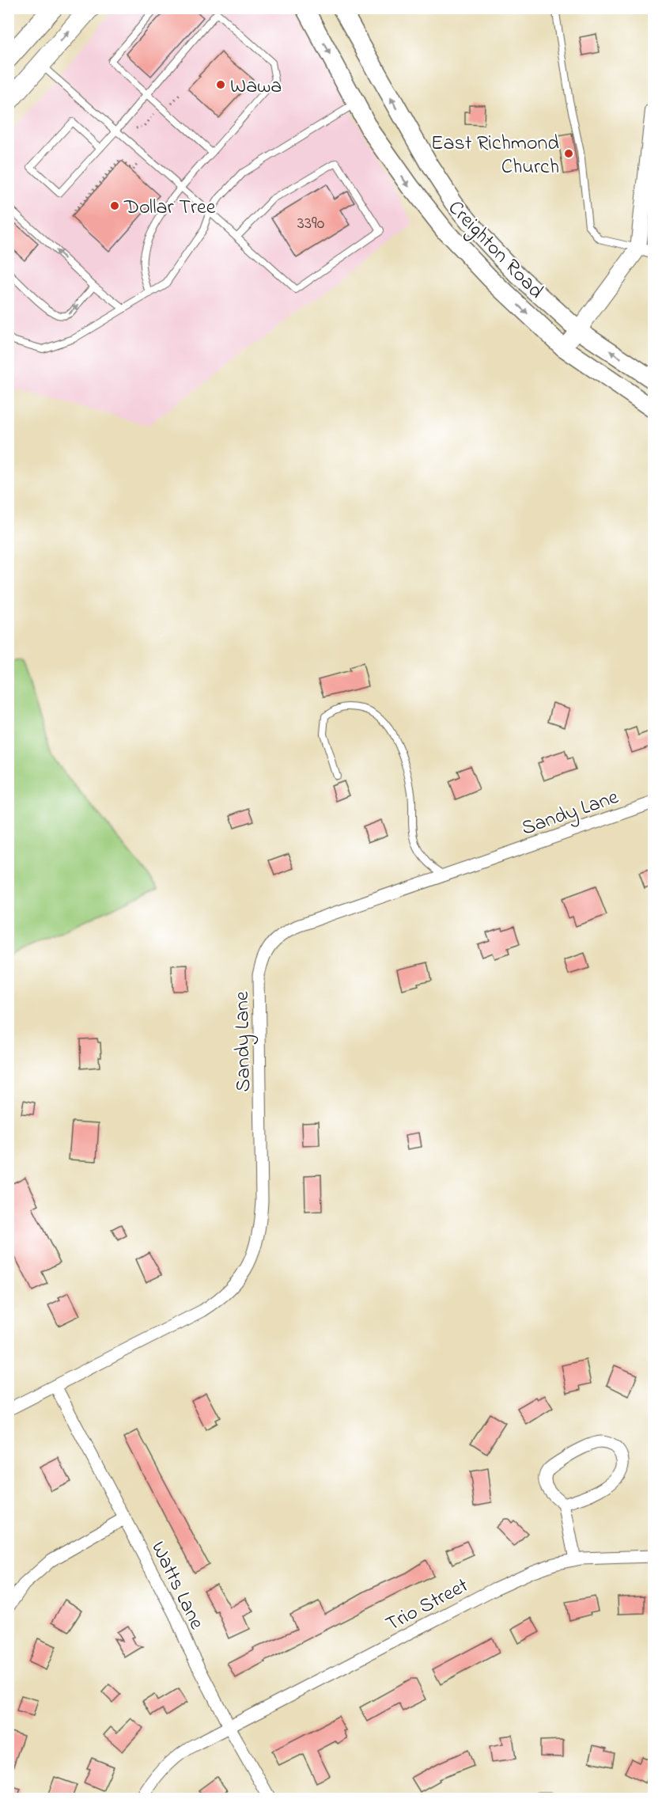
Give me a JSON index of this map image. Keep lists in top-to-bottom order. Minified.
{"streets":{"main road":["Creighton Road"],"street":["Sandy Lane","Watts Lane","Trio Street"]},"crossings":[["Sandy Lane","Watts Lane"],["Watts Lane","Trio Street"]],"places":["Wawa","East Richmond Church","Dollar Tree"],"house_numbers":["3390"]}
